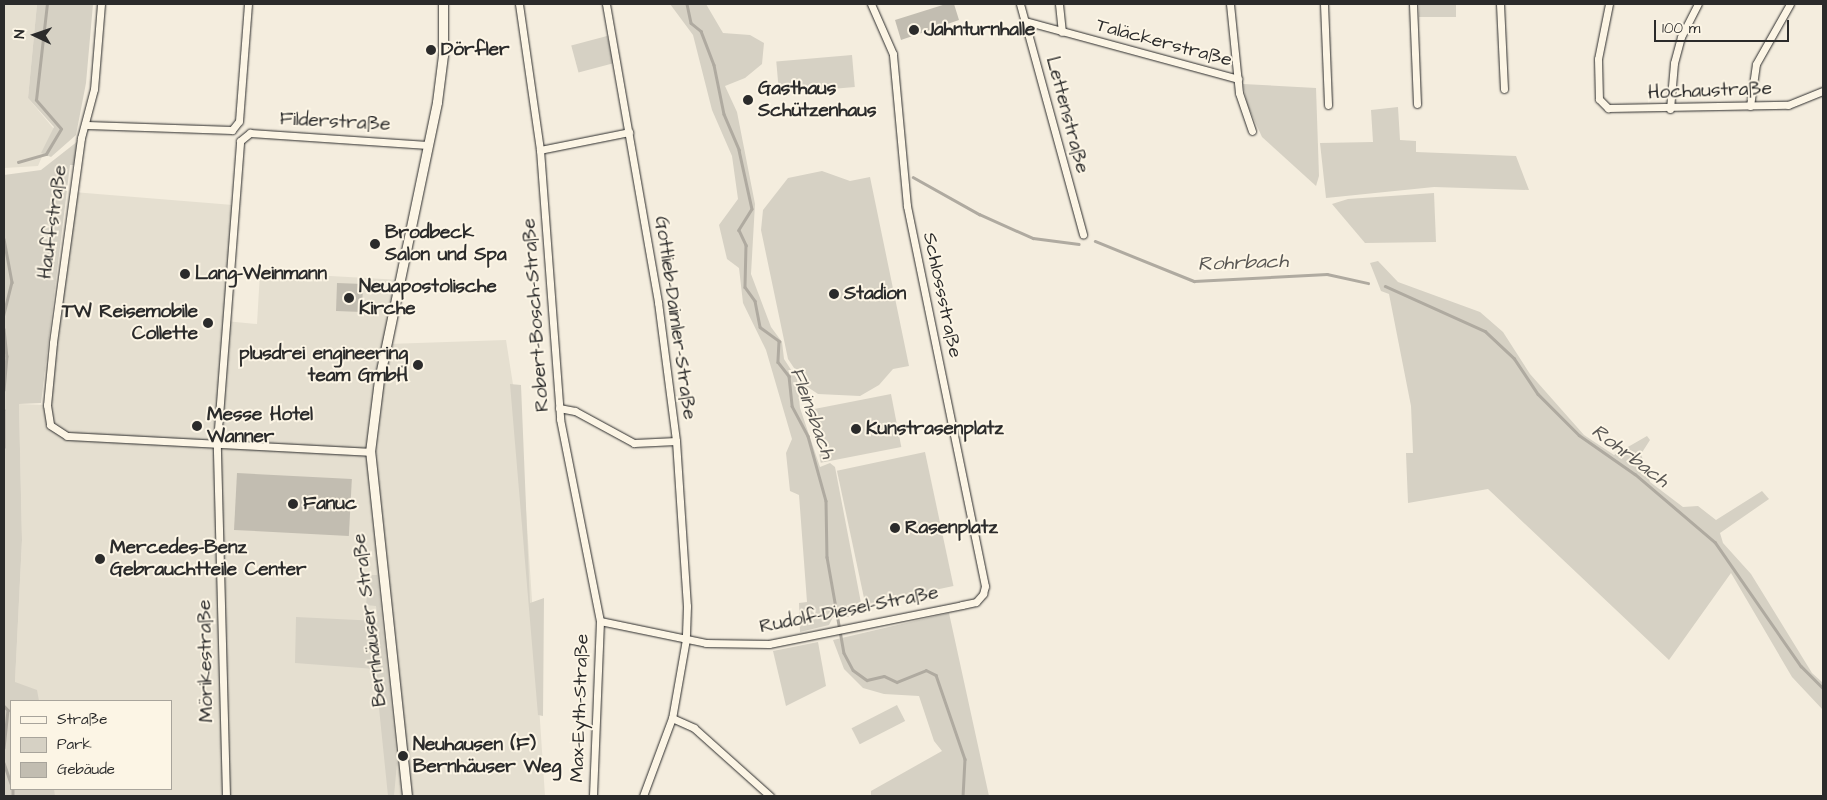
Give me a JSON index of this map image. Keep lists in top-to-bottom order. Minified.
{"streets":{"street":["Taläckerstraße","Hochaustraße","Lettenstraße","Filderstraße","Hauffstraße","Schlossstraße","Robert-Bosch-Straße","Gottlieb-Daimler-Straße","Rudolf-Diesel-Straße","Bernhäuser Straße","Mörikestraße","Max-Eyth-Straße"]},"crossings":[["Taläckerstraße","Lettenstraße"],["Filderstraße","Bernhäuser Straße"],["Filderstraße","Mörikestraße"],["Hauffstraße","Mörikestraße"],["Schlossstraße","Rudolf-Diesel-Straße"],["Robert-Bosch-Straße","Rudolf-Diesel-Straße"],["Robert-Bosch-Straße","Max-Eyth-Straße"],["Gottlieb-Daimler-Straße","Rudolf-Diesel-Straße"],["Rudolf-Diesel-Straße","Max-Eyth-Straße"]],"water":["Rohrbach","Fleinsbach"],"places":["Jahnturnhalle","Dörfler","Gasthaus Schützenhaus","Brodbeck Salon und Spa","Lang-Weinmann","Stadion","Neuapostolische Kirche","TW Reisemobile Collette","plusdrei engineering team GmbH","Messe Hotel Wanner","Kunstrasenplatz","Fanuc","Rasenplatz","Mercedes-Benz Gebrauchtteile Center","Neuhausen (F) Bernhäuser Weg"],"legend":["Straße","Park","Gebäude"],"scale_bar":"100 m","north":"left"}
